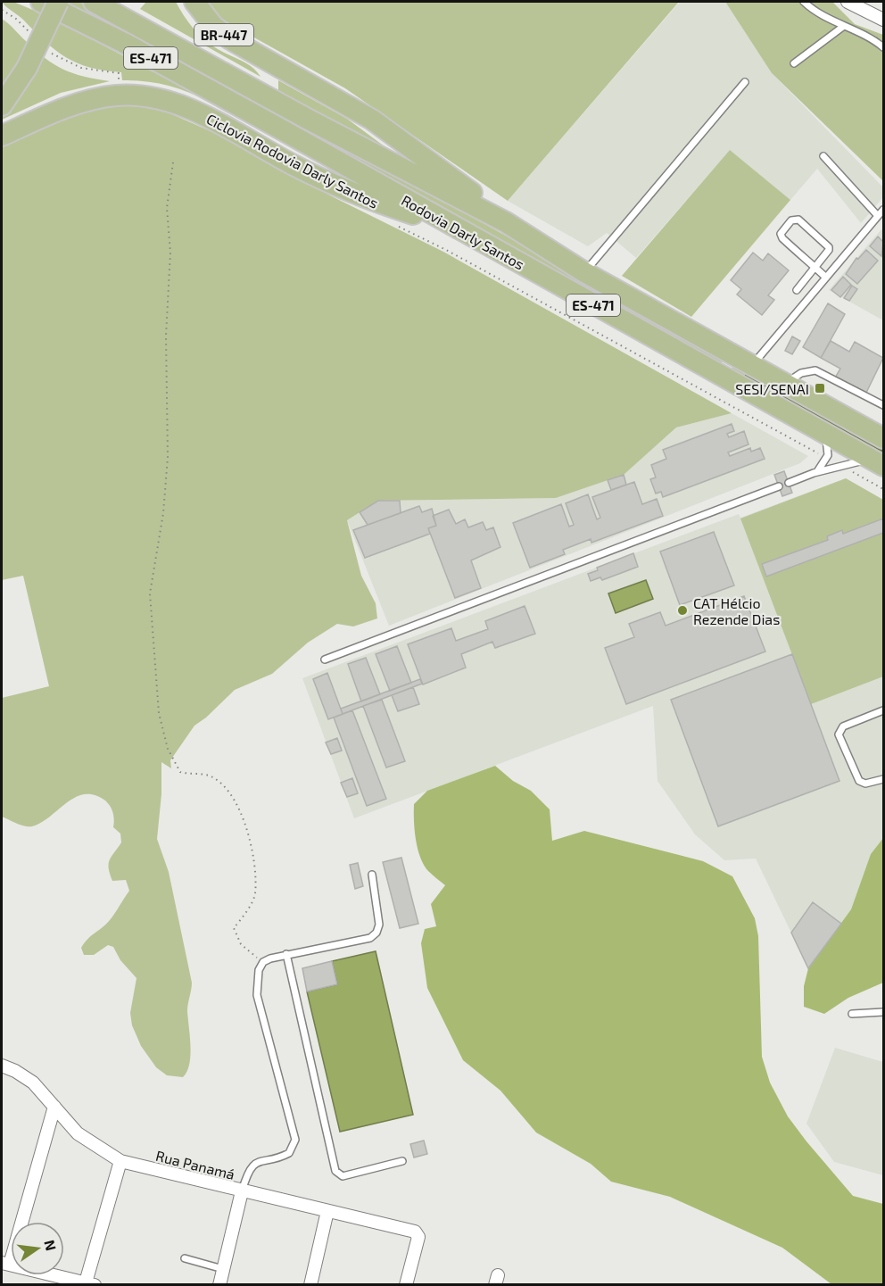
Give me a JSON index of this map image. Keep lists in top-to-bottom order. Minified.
{"streets":{"main road":["BR-447","ES-471","Rodovia Darly Santos"],"street":["Rua Panamá"]},"crossings":[["BR-447","Rodovia Darly Santos"]],"places":{"transit":["SESI/SENAI"],"other":["CAT Hélcio Rezende Dias"]},"north":"right"}
